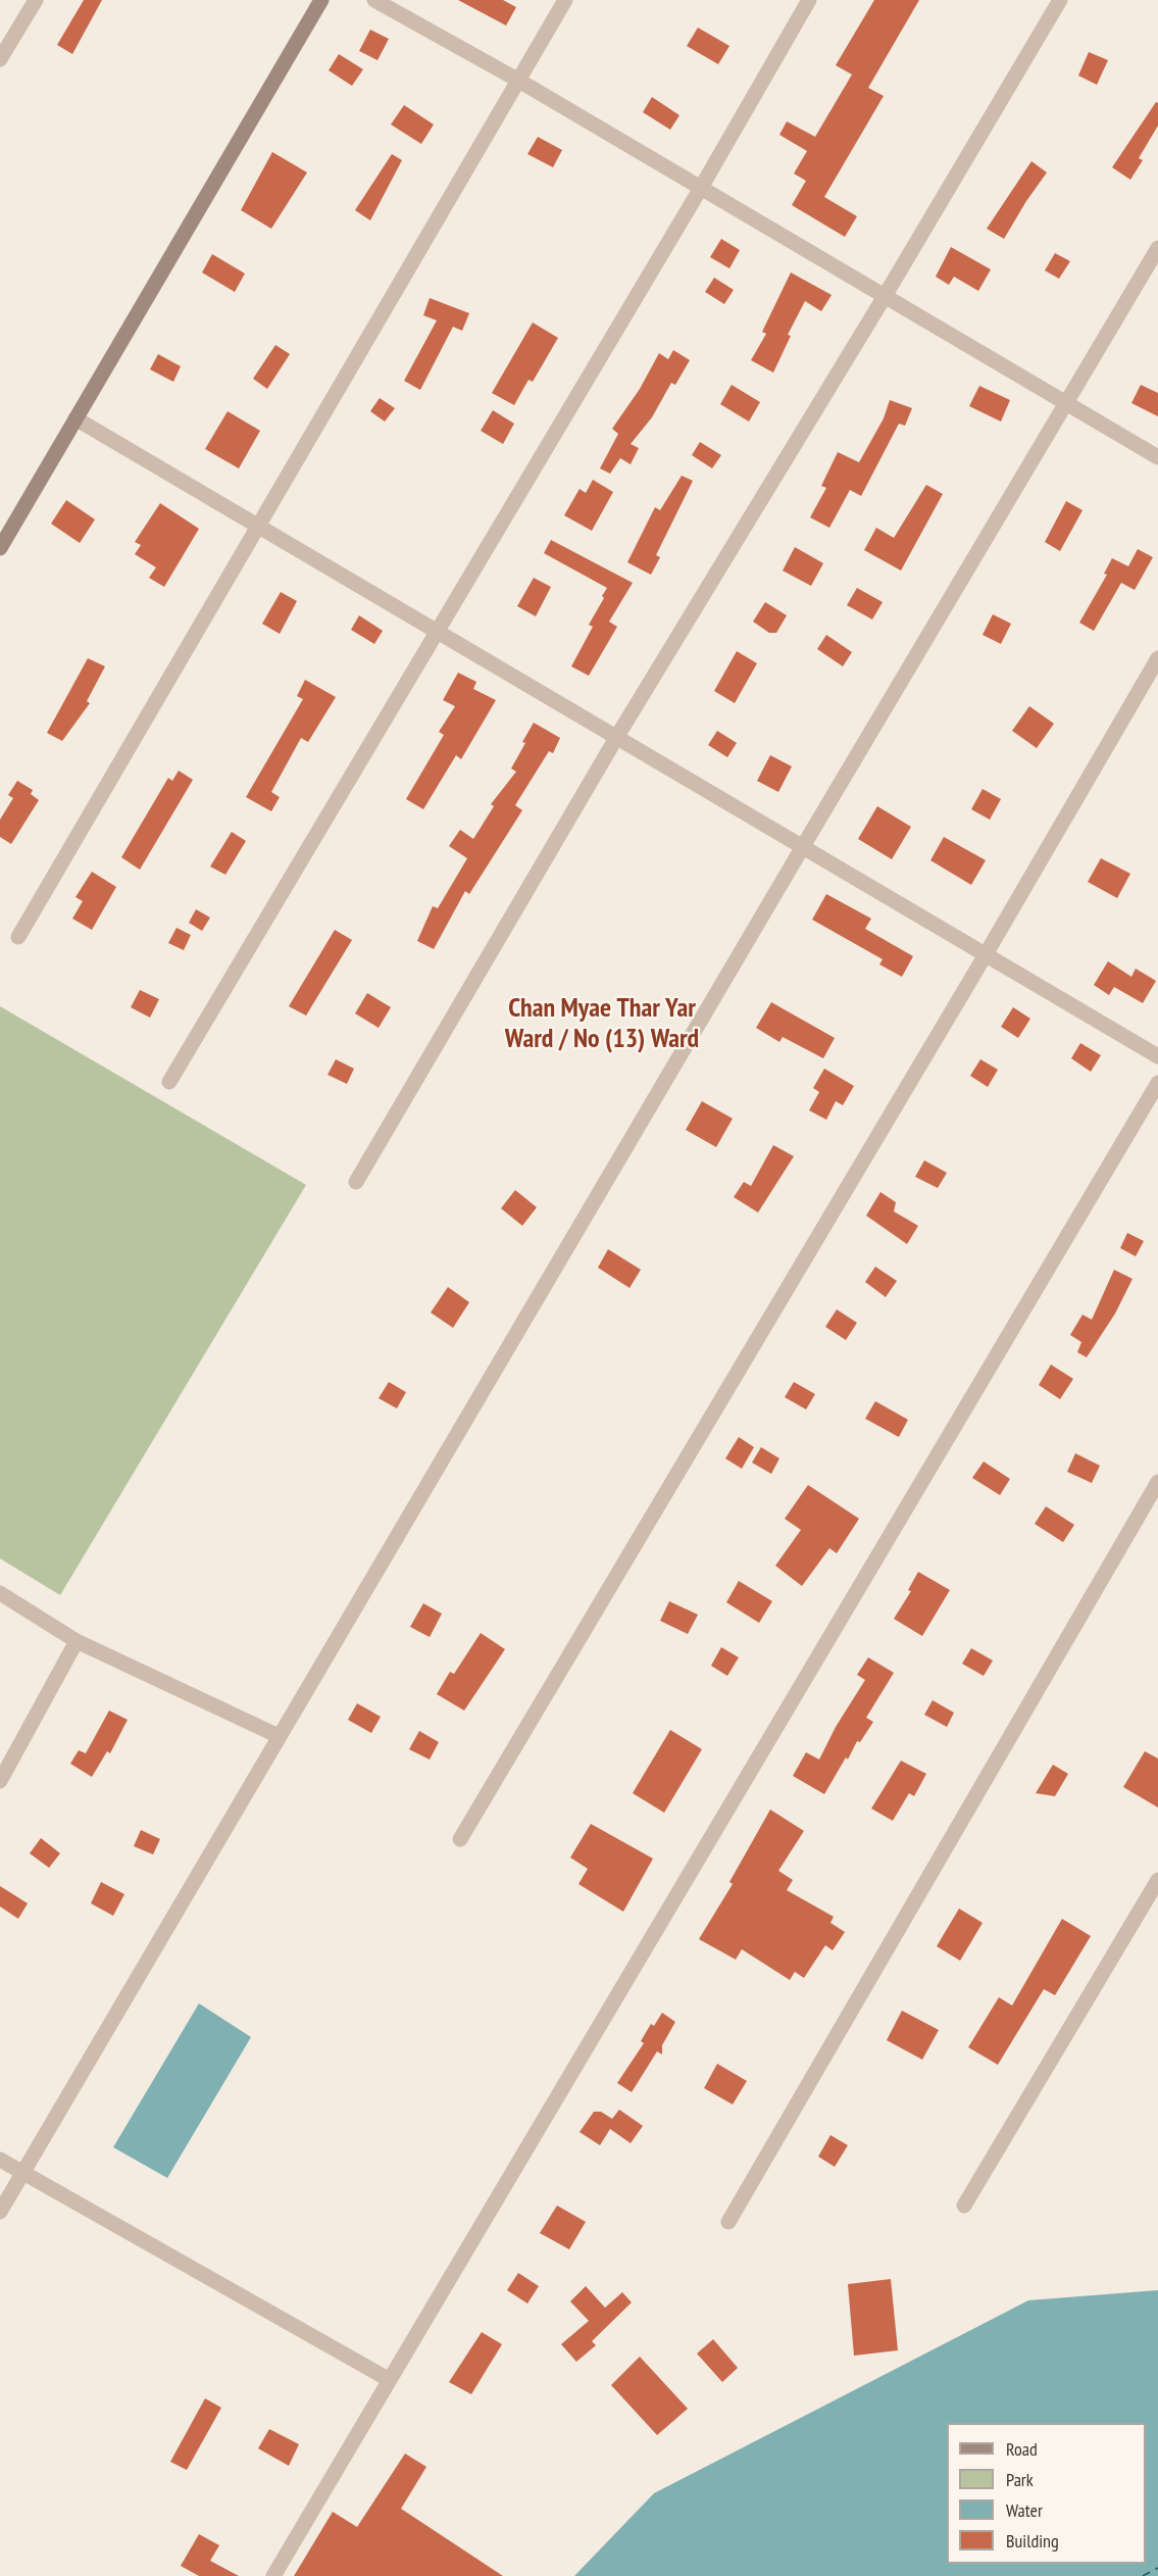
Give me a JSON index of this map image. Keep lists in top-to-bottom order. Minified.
{"districts":["Chan Myae Thar Yar Ward / No (13) Ward"],"legend":["Road","Park","Water","Building"]}
